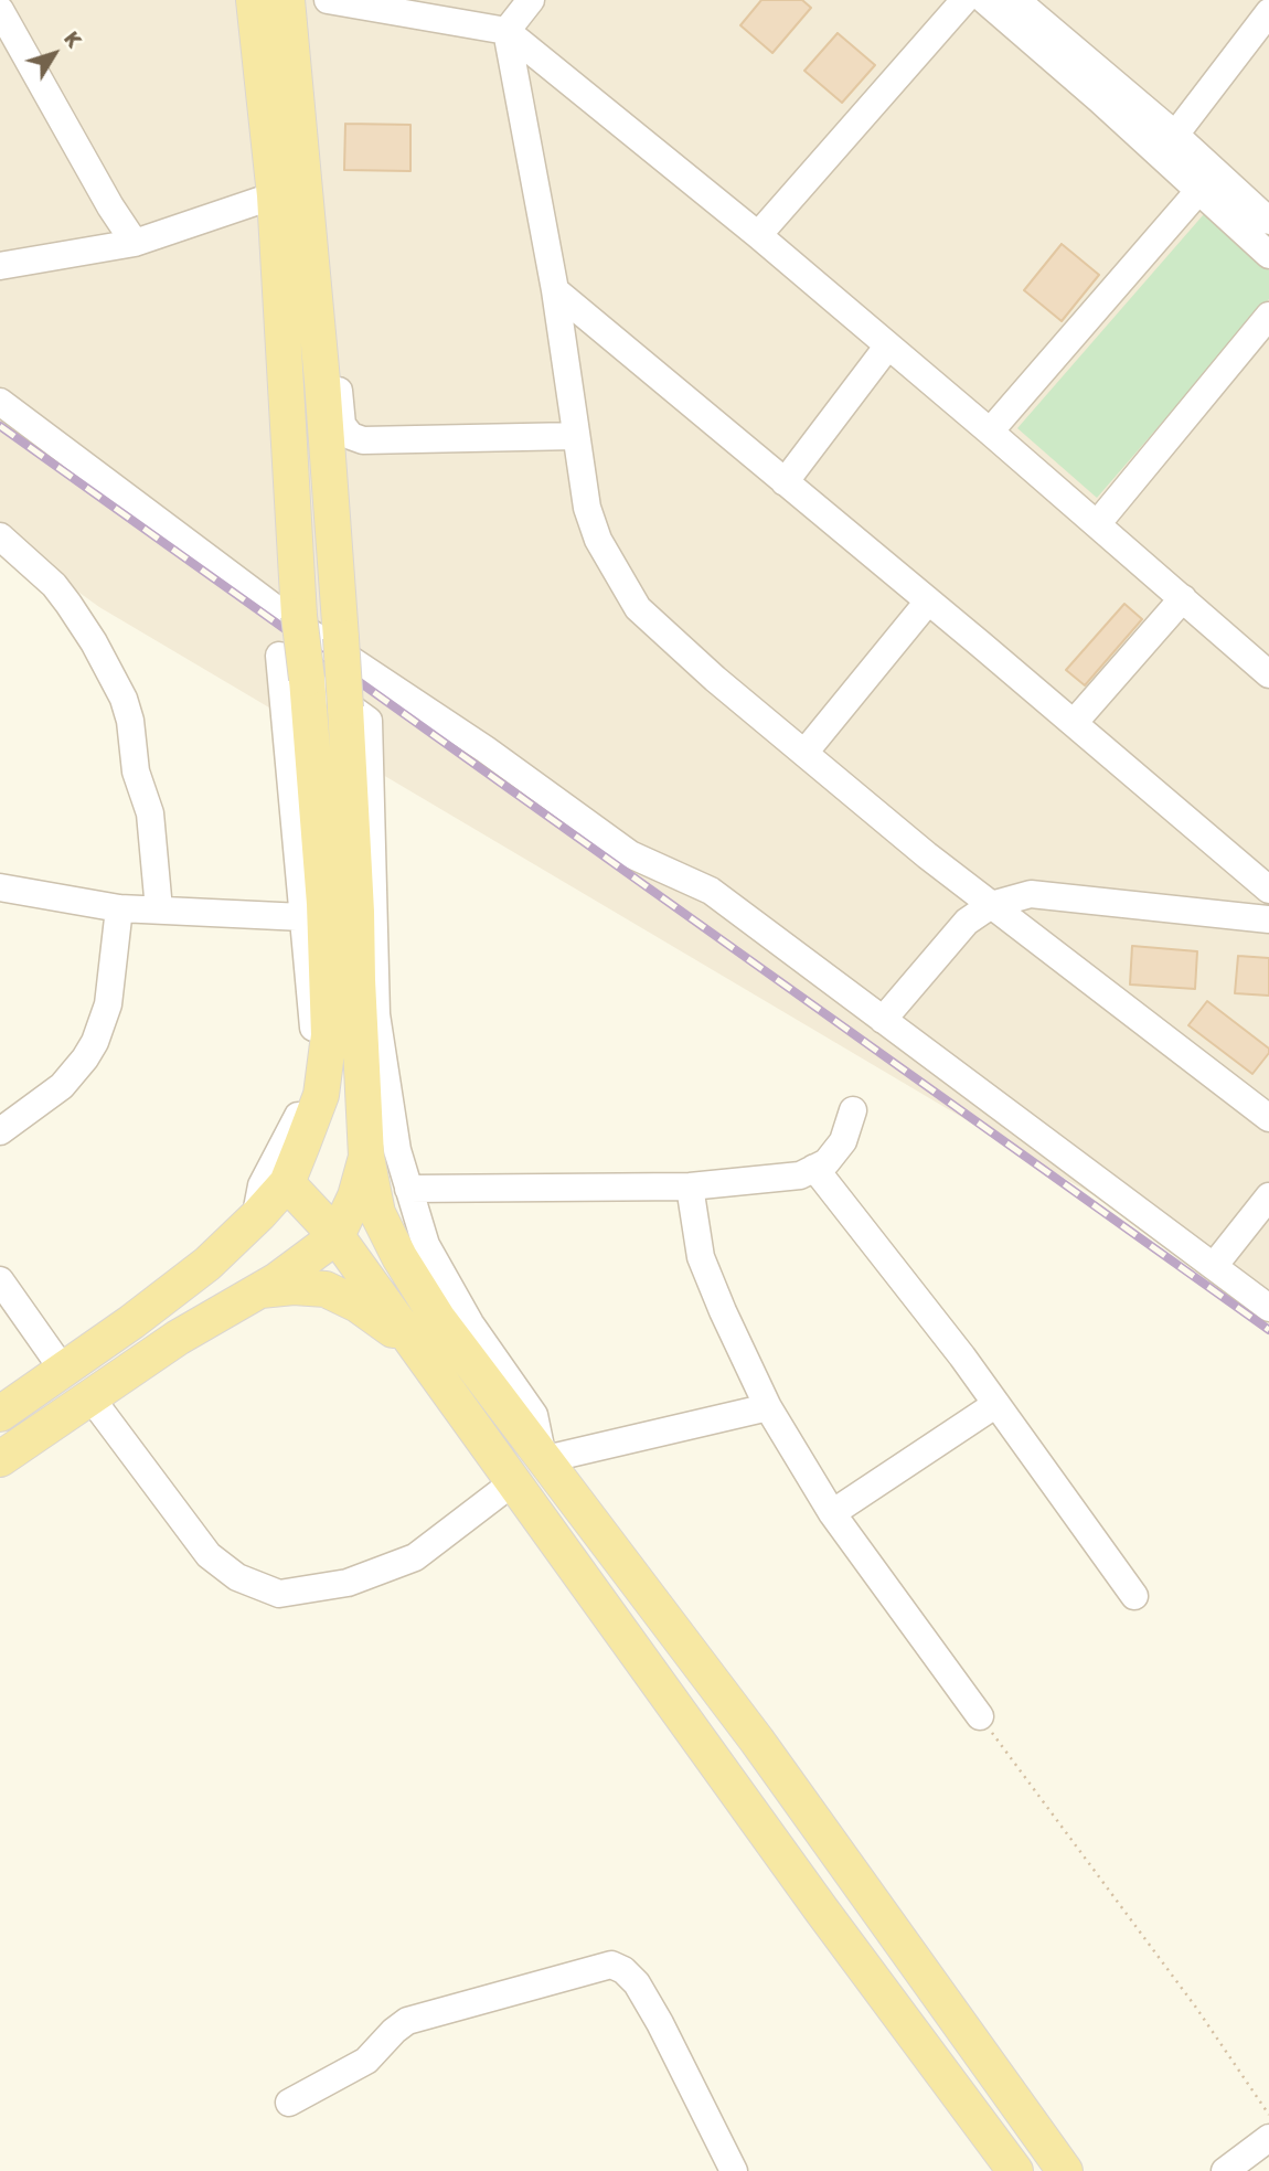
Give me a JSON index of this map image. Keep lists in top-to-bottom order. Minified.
{"north":"top right"}
